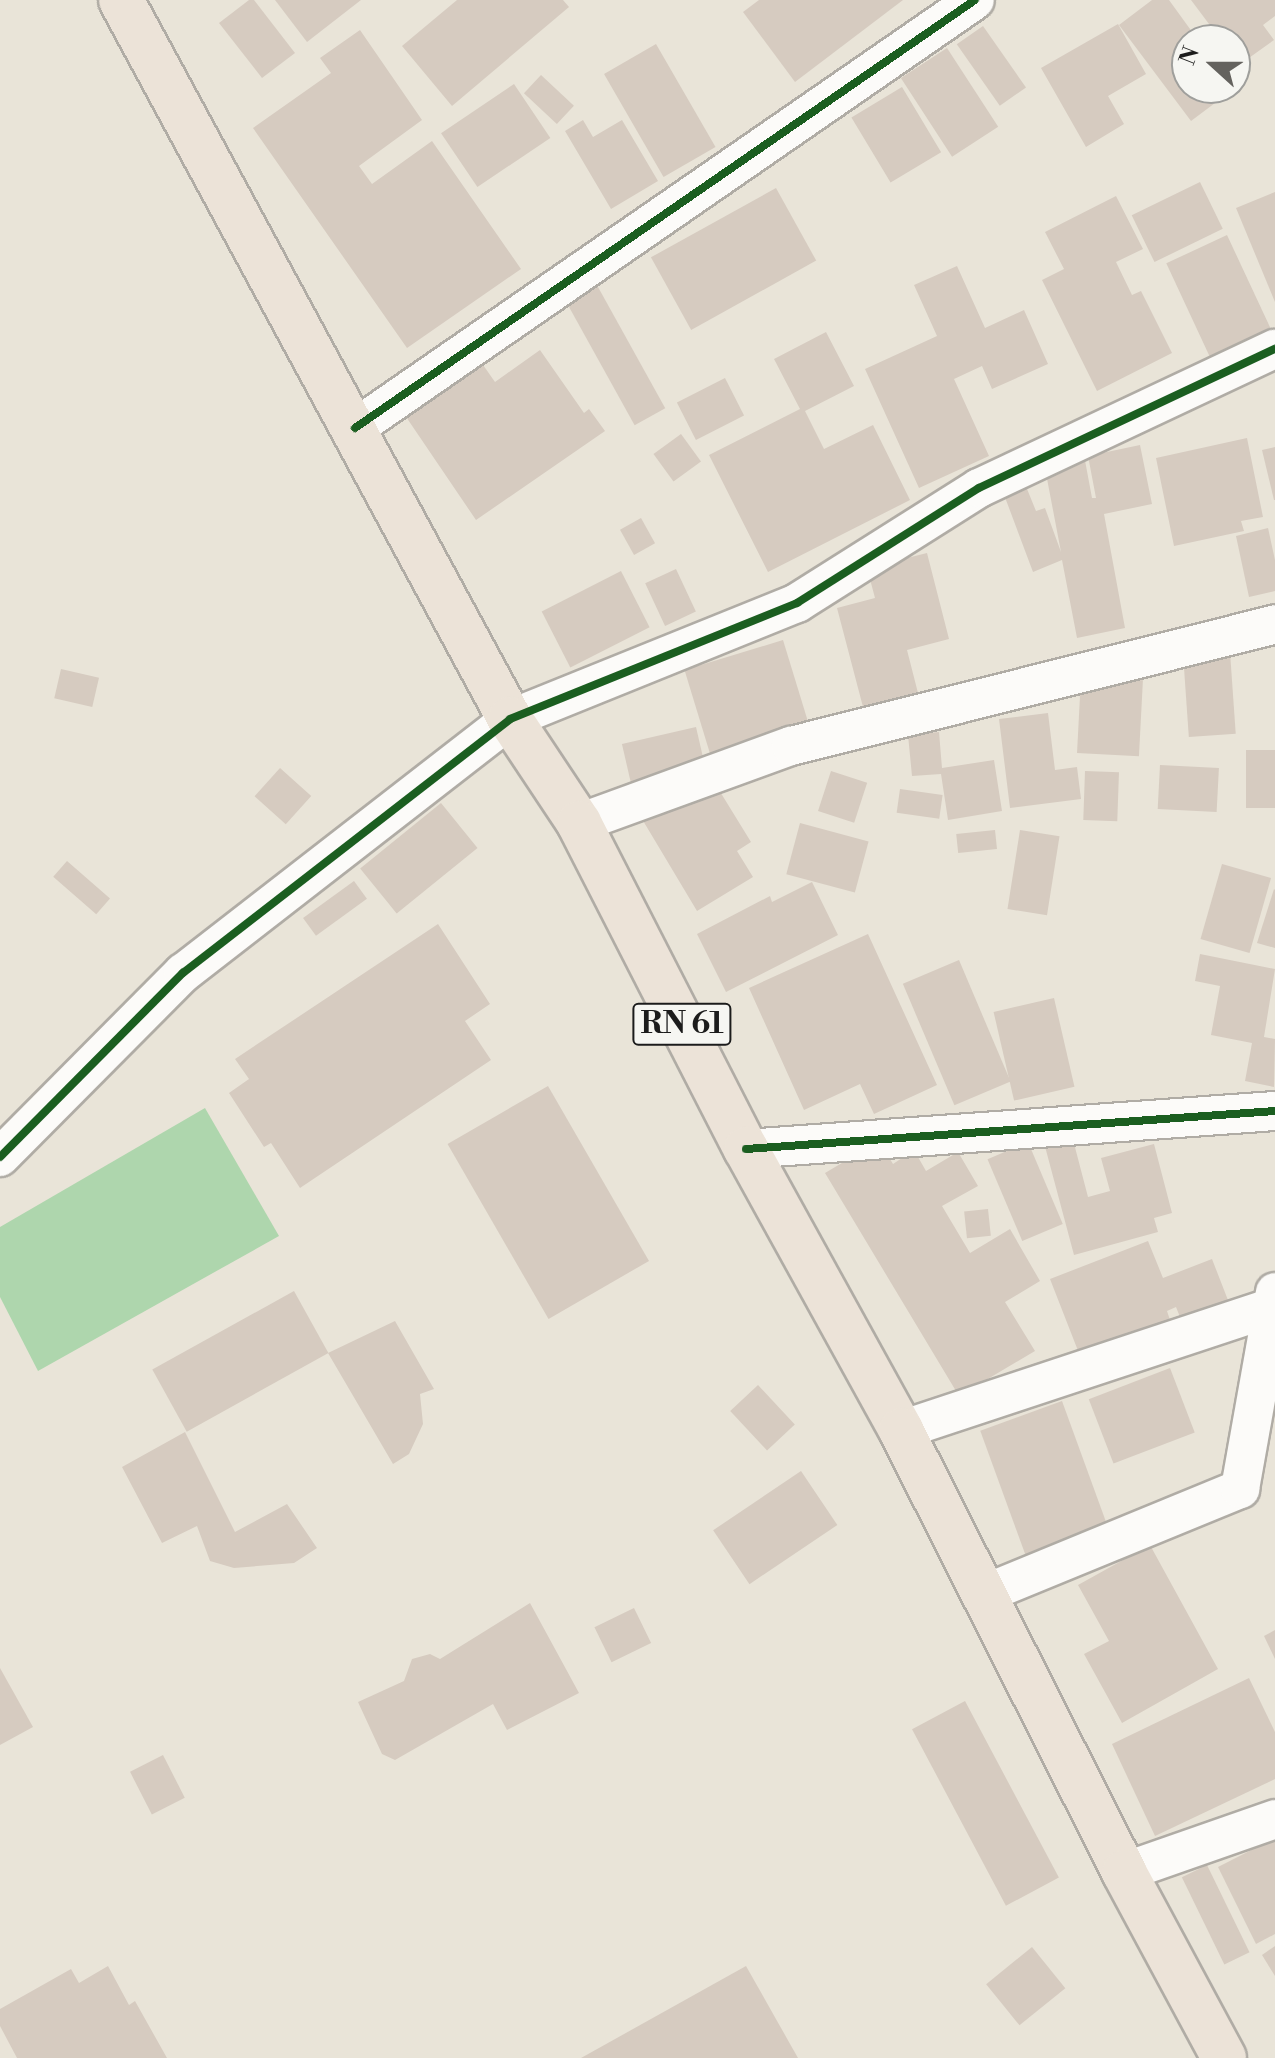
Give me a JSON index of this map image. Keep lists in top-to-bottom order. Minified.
{"streets":{"main road":["RN 61"]},"north":"left"}
